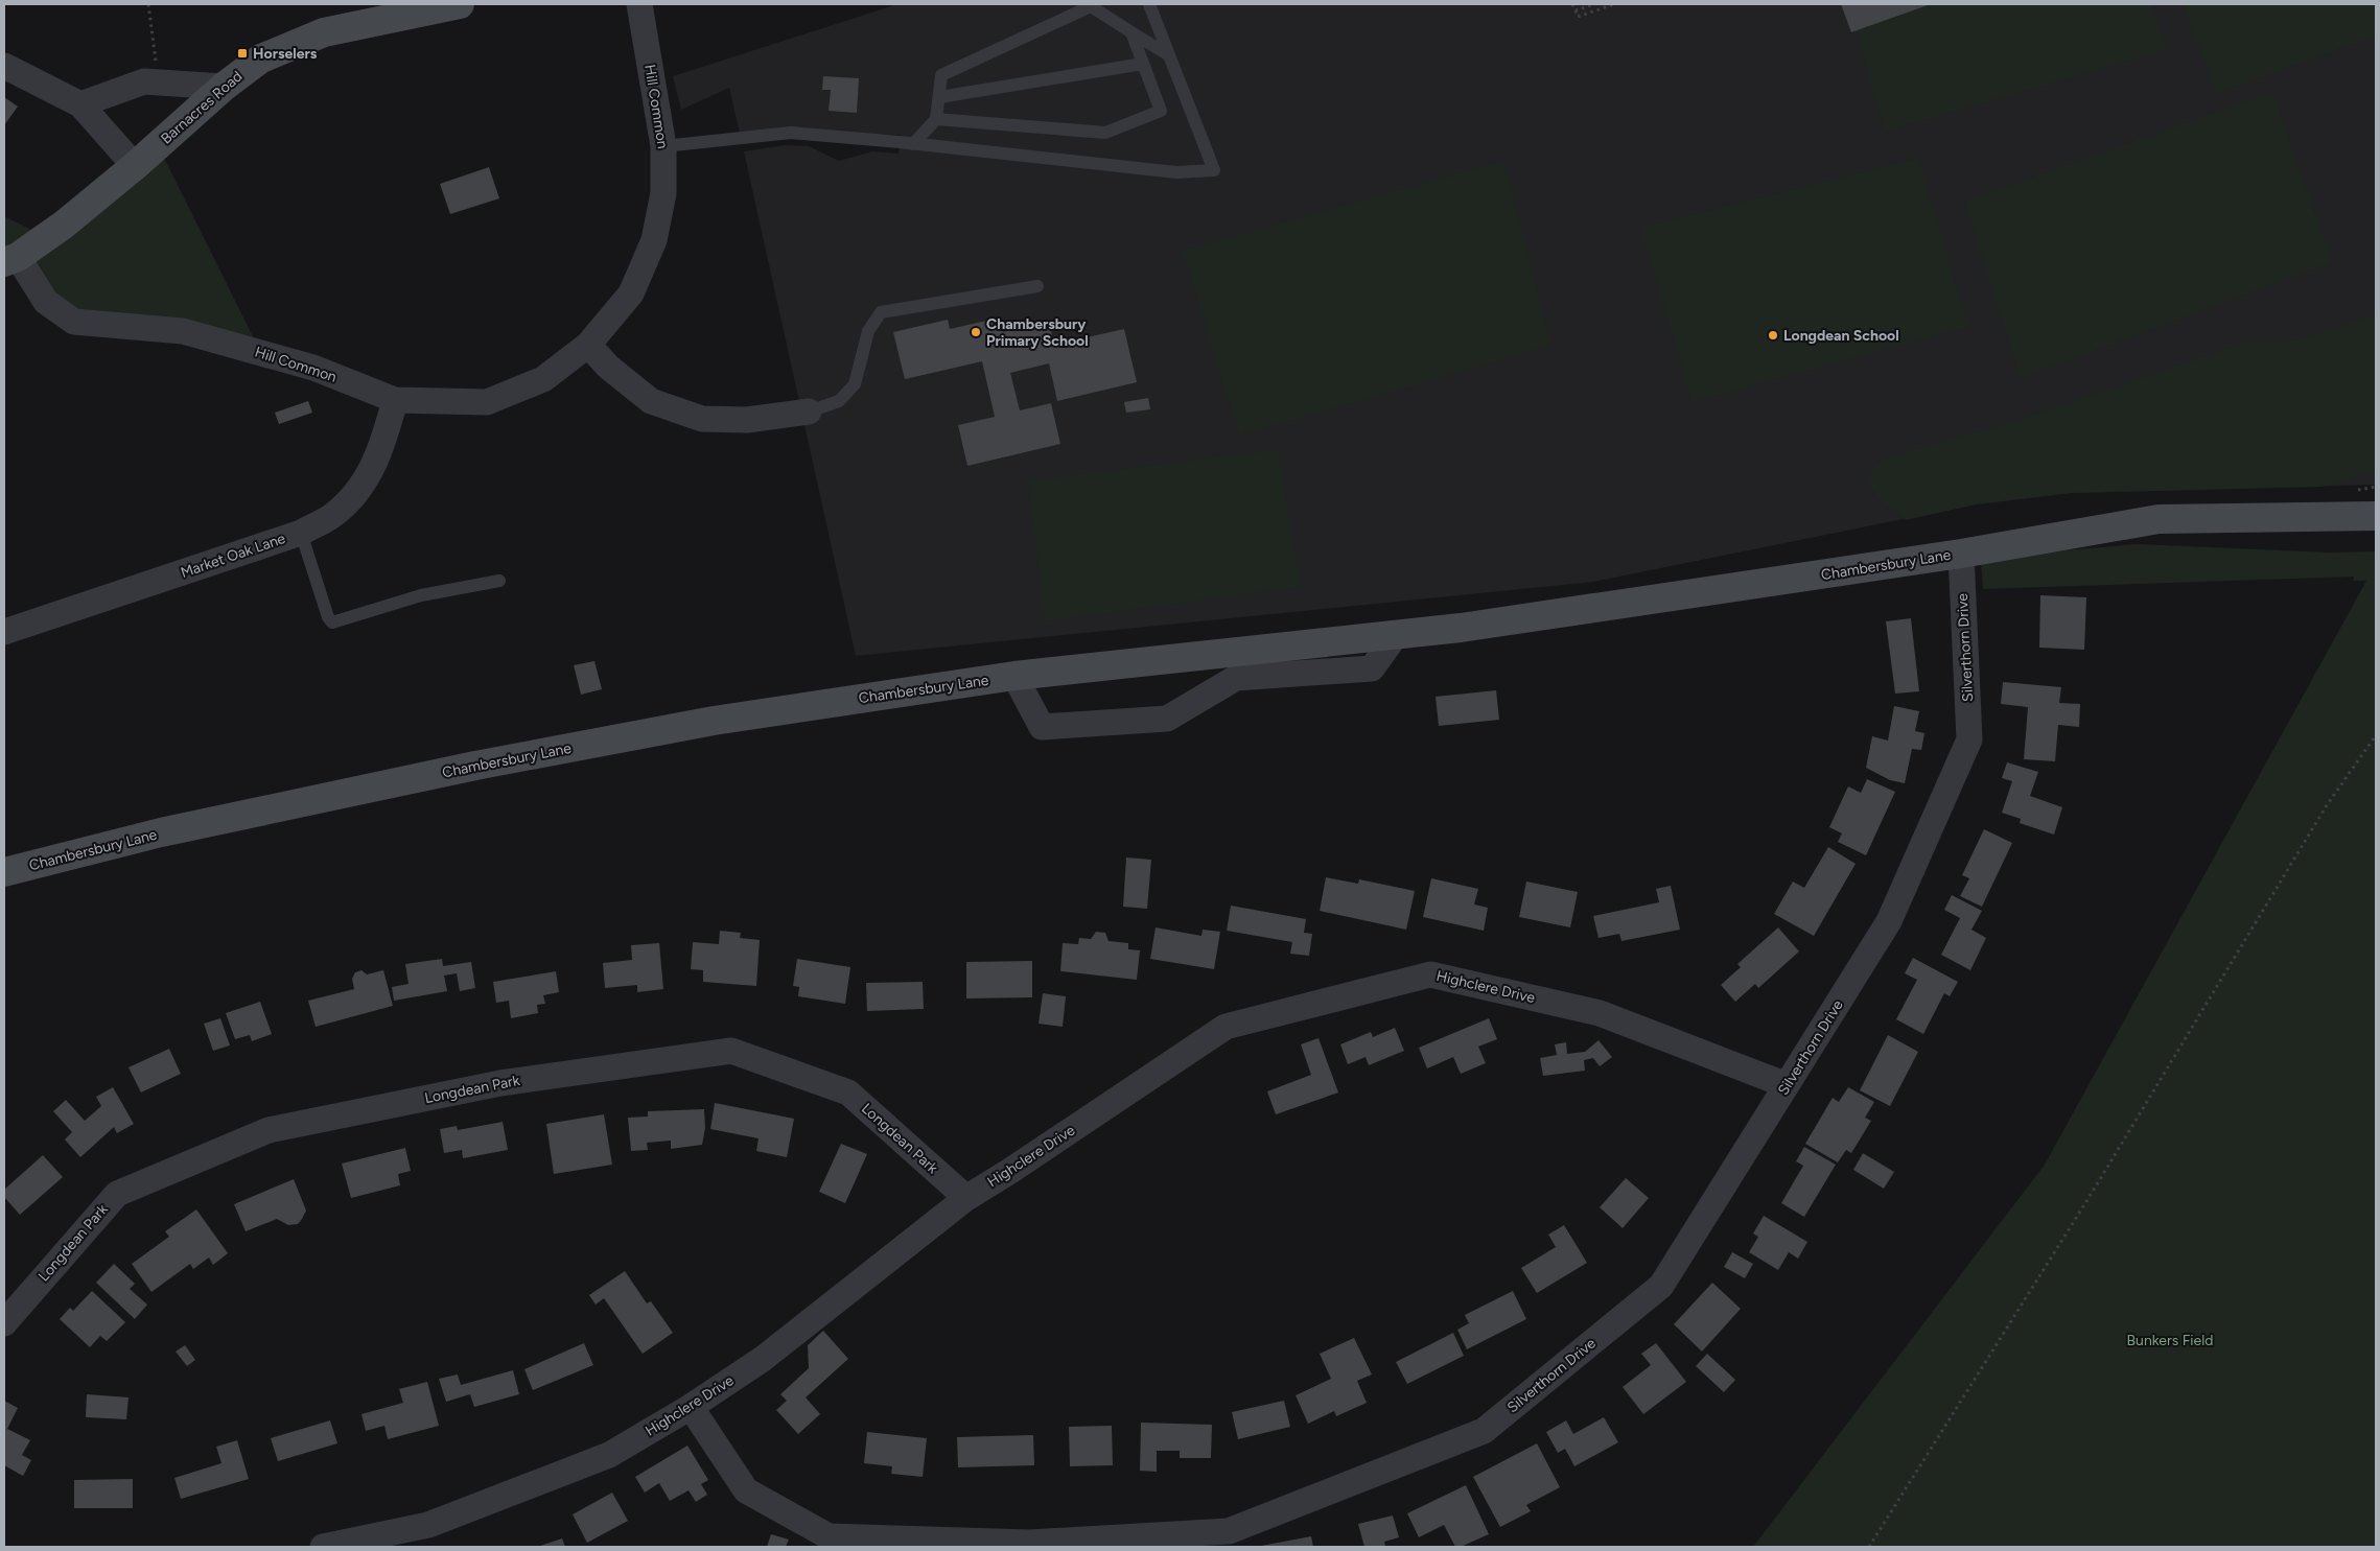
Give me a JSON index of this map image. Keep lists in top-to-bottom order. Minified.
{"streets":{"street":["Hill Common","Barnacres Road","Market Oak Lane","Chambersbury Lane","Silverthorn Drive","Highclere Drive","Longdean Park"]},"crossings":[["Hill Common","Barnacres Road"],["Hill Common","Market Oak Lane"],["Chambersbury Lane","Silverthorn Drive"],["Silverthorn Drive","Highclere Drive"],["Highclere Drive","Longdean Park"]],"parks":["Bunkers Field"],"places":{"transit":["Horselers"],"other":["Chambersbury Primary School","Longdean School"]}}
